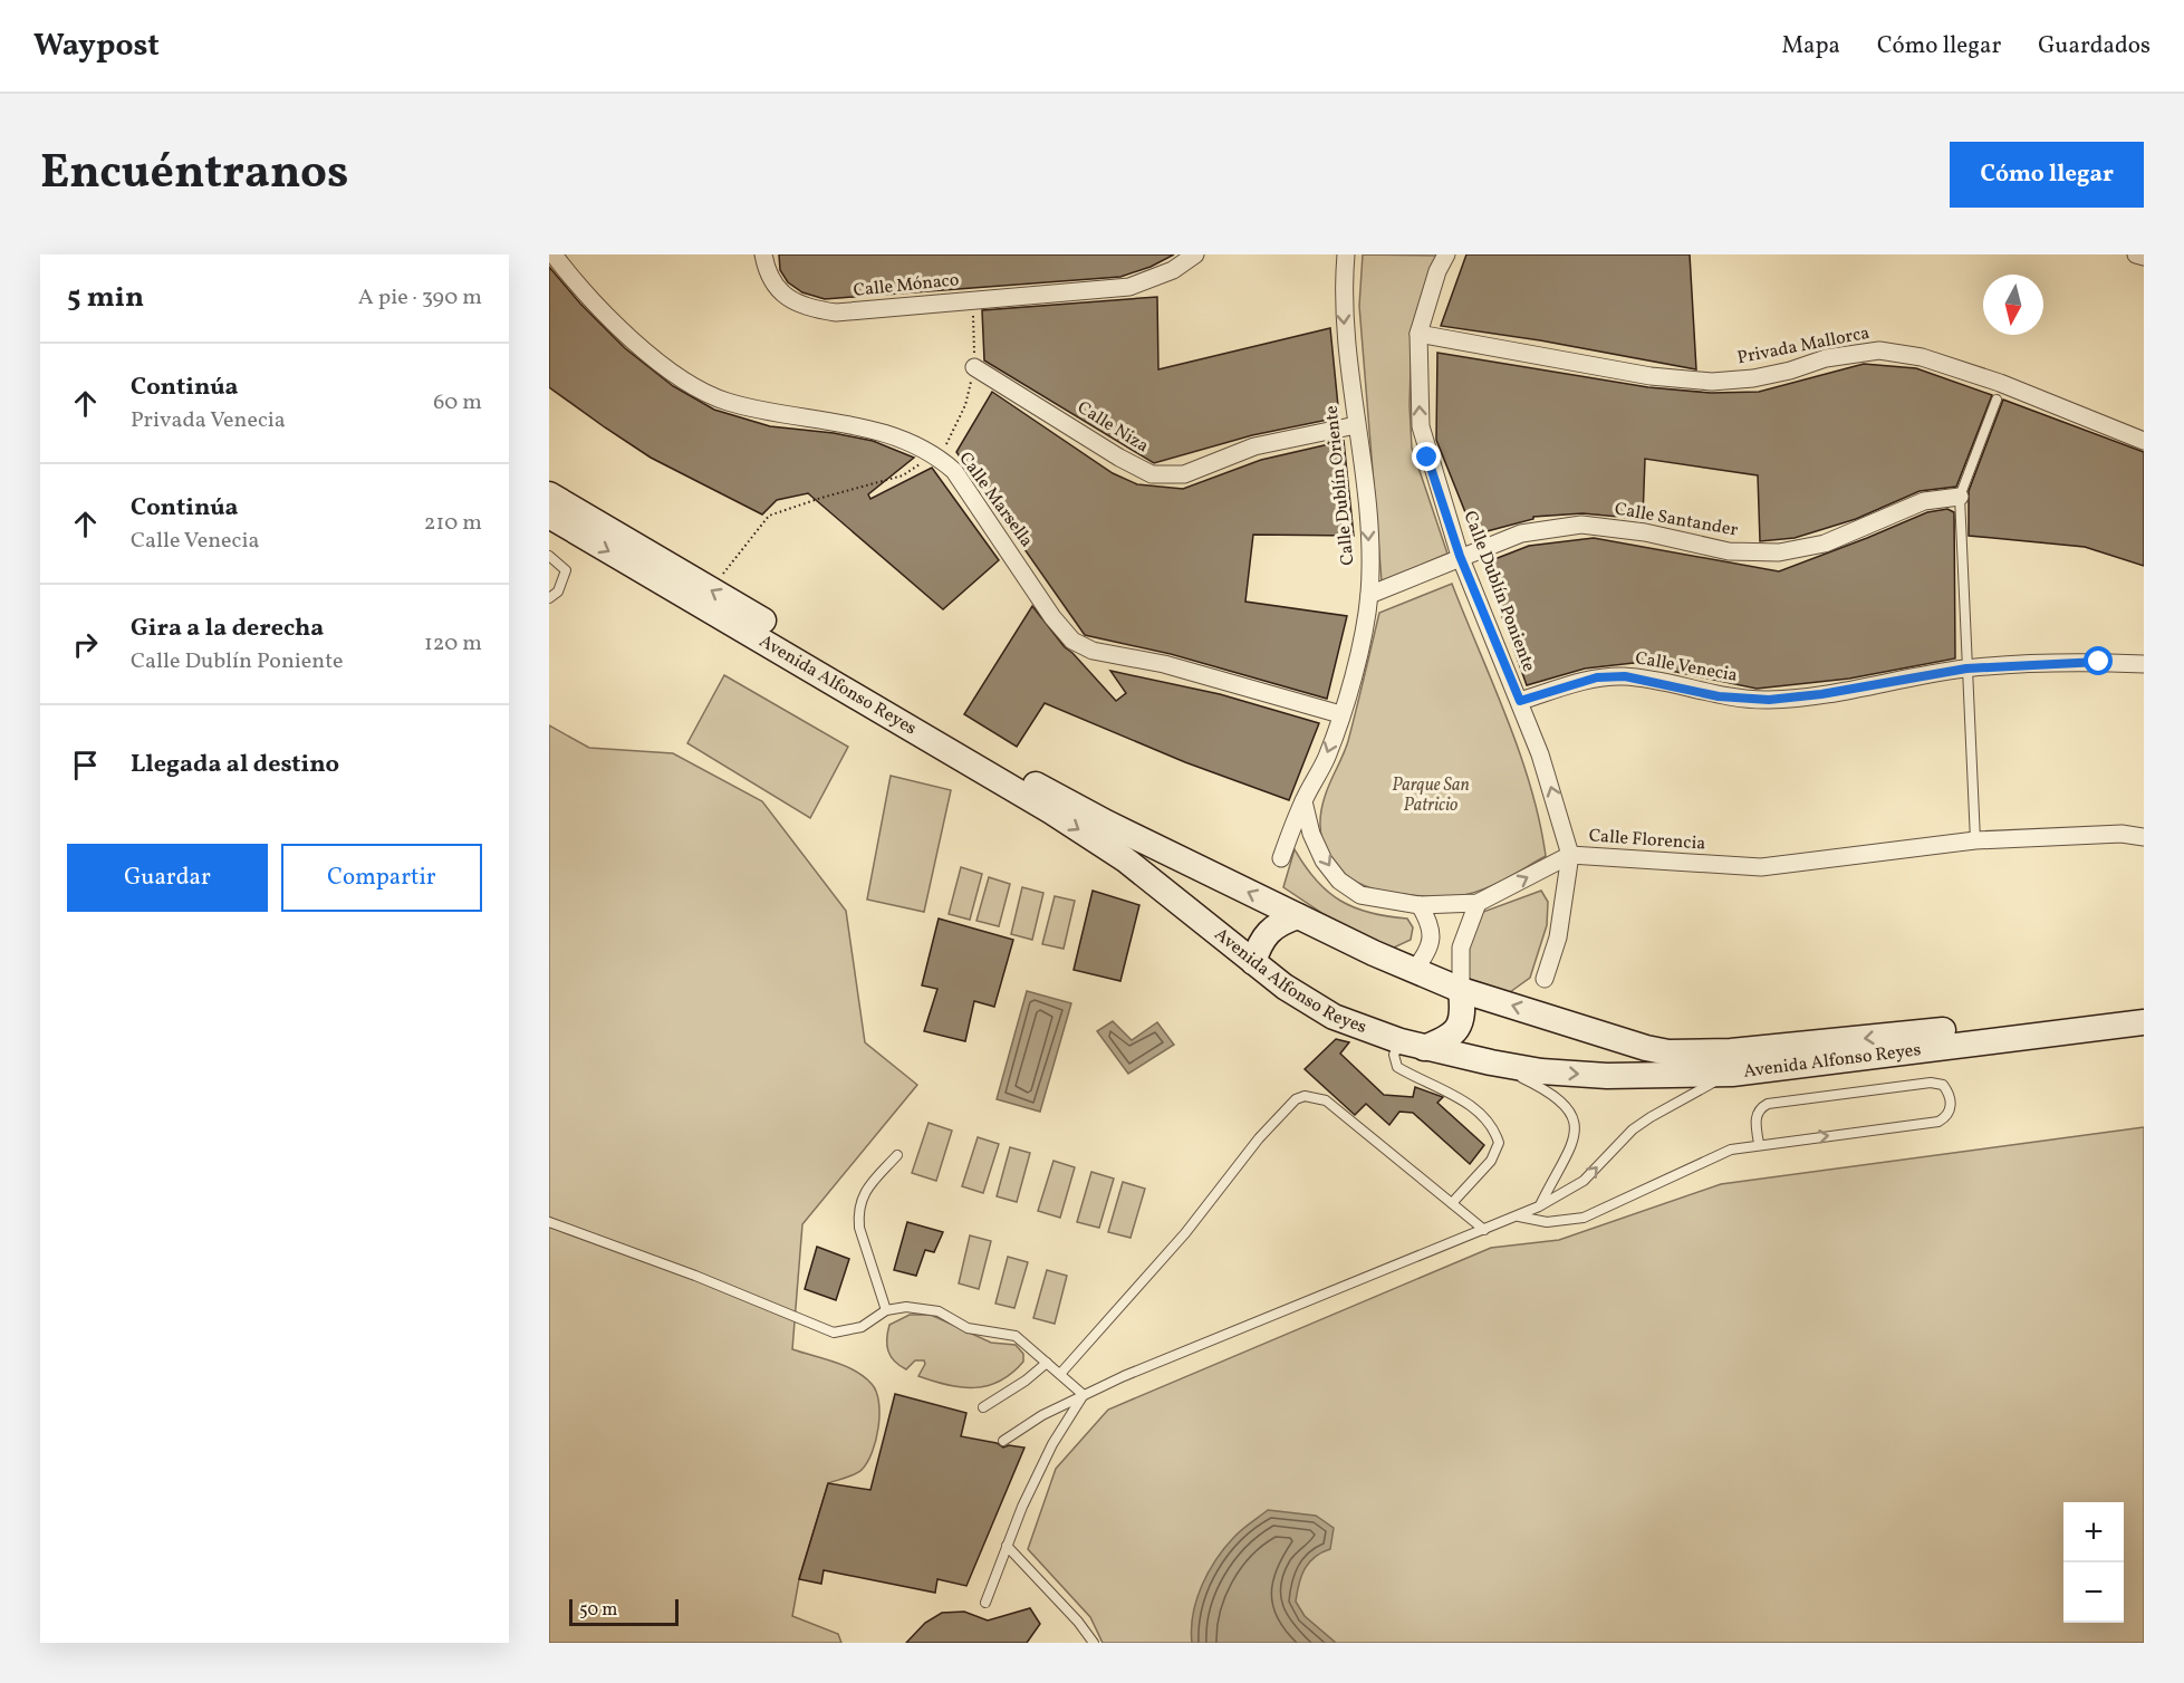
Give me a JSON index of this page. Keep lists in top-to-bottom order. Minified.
{"streets":{"main road":["Avenida Alfonso Reyes"],"street":["Calle Mónaco","Privada Mallorca","Calle Niza","Calle Dublín Oriente","Calle Marsella","Calle Santander","Calle Dublín Poniente","Calle Venecia","Calle Florencia"]},"crossings":[["Privada Mallorca","Calle Dublín Poniente"],["Calle Niza","Calle Dublín Oriente"],["Calle Dublín Oriente","Calle Marsella"],["Calle Dublín Oriente","Calle Santander"],["Calle Dublín Oriente","Calle Florencia"],["Calle Santander","Calle Dublín Poniente"],["Calle Dublín Poniente","Calle Venecia"],["Calle Dublín Poniente","Calle Florencia"]],"one_way":["Calle Dublín Oriente","Calle Dublín Poniente"],"parks":["Parque San Patricio"],"scale_bar":"50 m","north":"bottom","page":{"header":"Waypost","nav":["Mapa","Cómo llegar","Guardados"],"title":"Encuéntranos","buttons":["Cómo llegar",["Guardar","Compartir"]],"heading":["5 min","A pie · 390 m"],"list":[["Continúa","Privada Venecia","60 m"],["Continúa","Calle Venecia","210 m"],["Gira a la derecha","Calle Dublín Poniente","120 m"],"Llegada al destino"],"map_buttons":["+","−"],"scale":"50 m"}}
